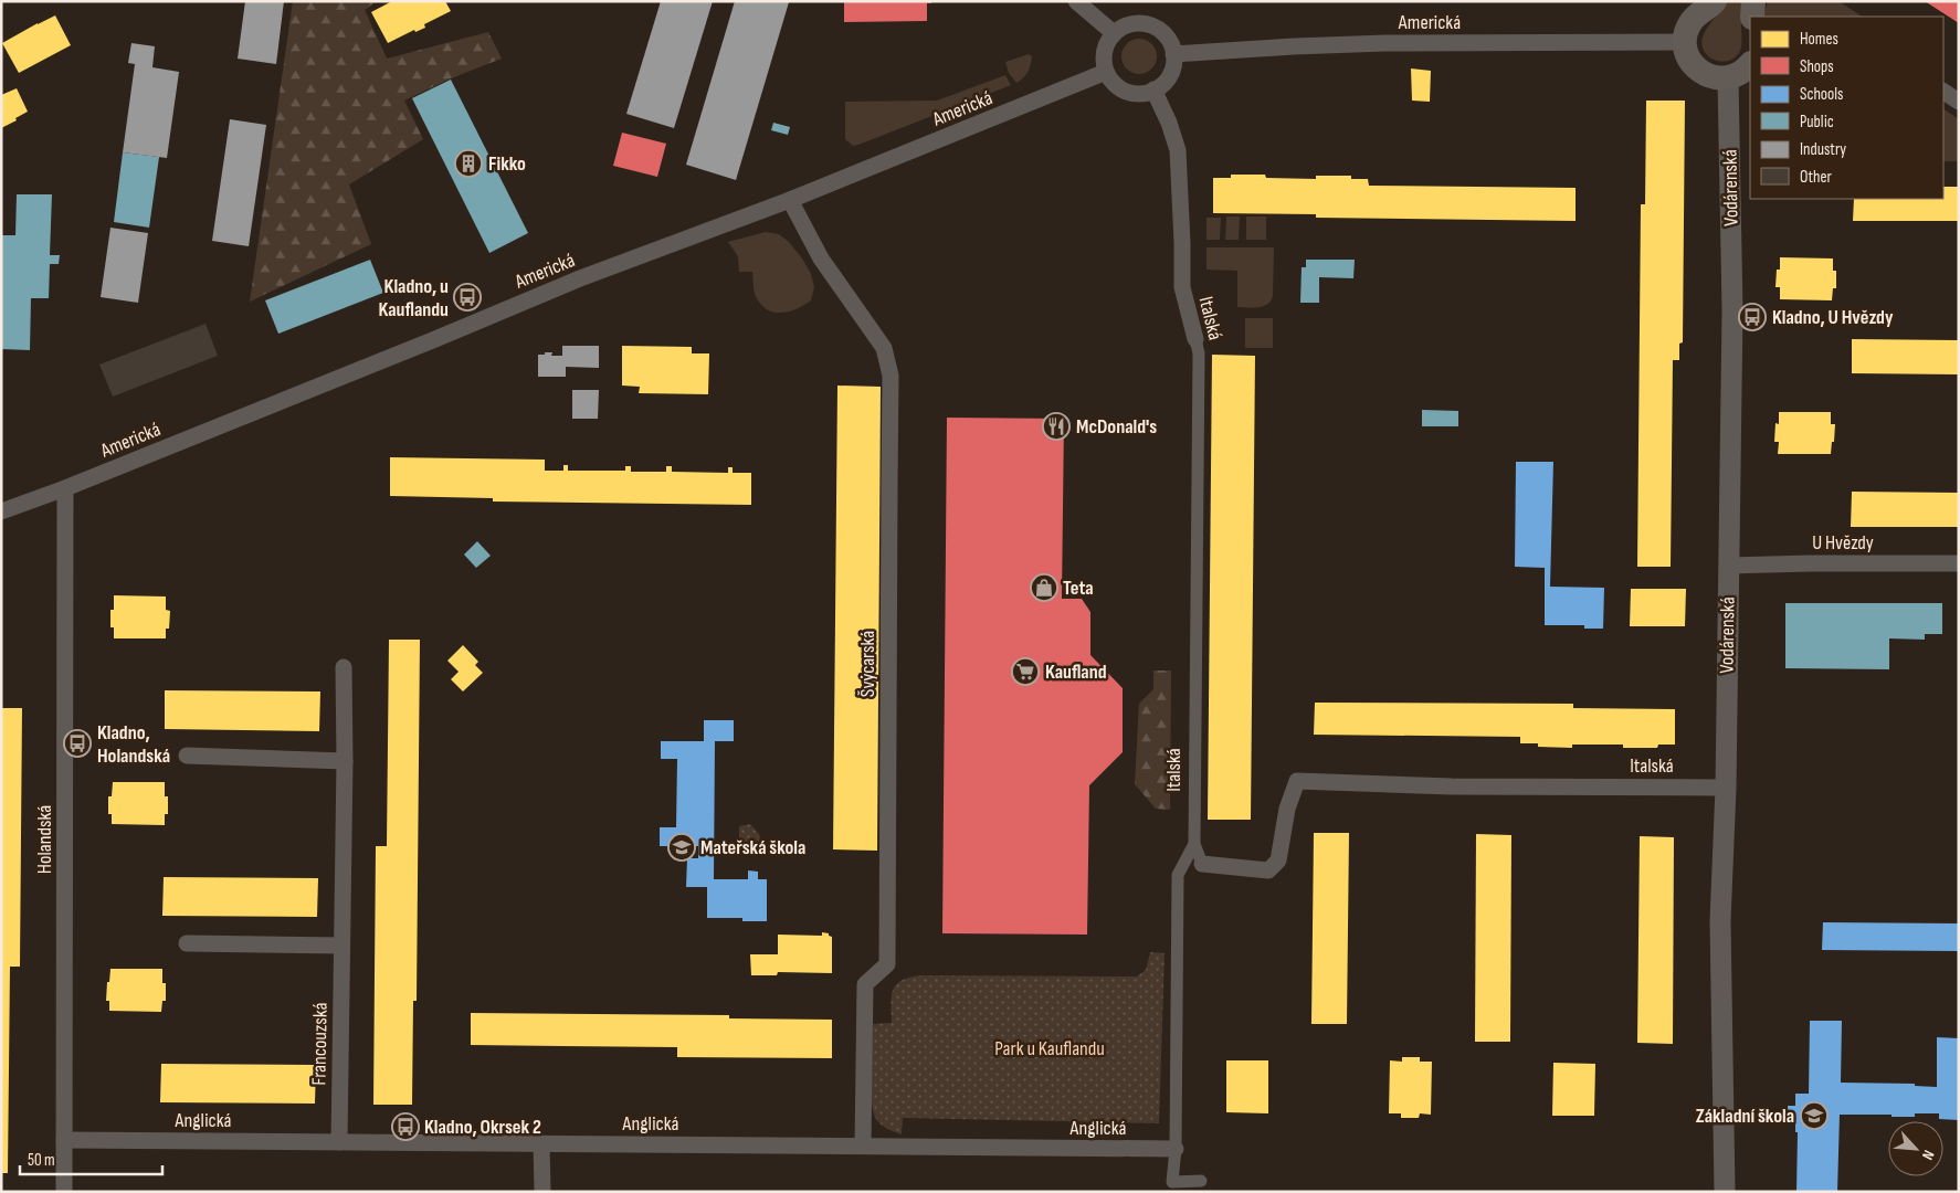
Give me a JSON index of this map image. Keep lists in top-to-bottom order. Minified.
{"streets":{"street":["Americká","Vodárenská","Italská","U Hvězdy","Švýcarská","Holandská","Francouzská","Anglická"]},"crossings":[["Americká","Italská"],["Americká","Švýcarská"],["Americká","Holandská"],["Vodárenská","Italská"],["Vodárenská","U Hvězdy"],["Švýcarská","Anglická"],["Holandská","Anglická"],["Francouzská","Anglická"]],"parks":["Park u Kauflandu"],"places":{"building":["Fikko"],"bus stop":["Kladno, u Kauflandu","Kladno, U Hvězdy","Kladno, Holandská","Kladno, Okrsek 2"],"restaurant":["McDonald's"],"shop":["Teta"],"supermarket":["Kaufland"],"school or university":["Mateřská škola","Základní škola"]},"legend":["Homes","Shops","Schools","Public","Industry","Other"],"scale_bar":"50 m","north":"bottom right"}
